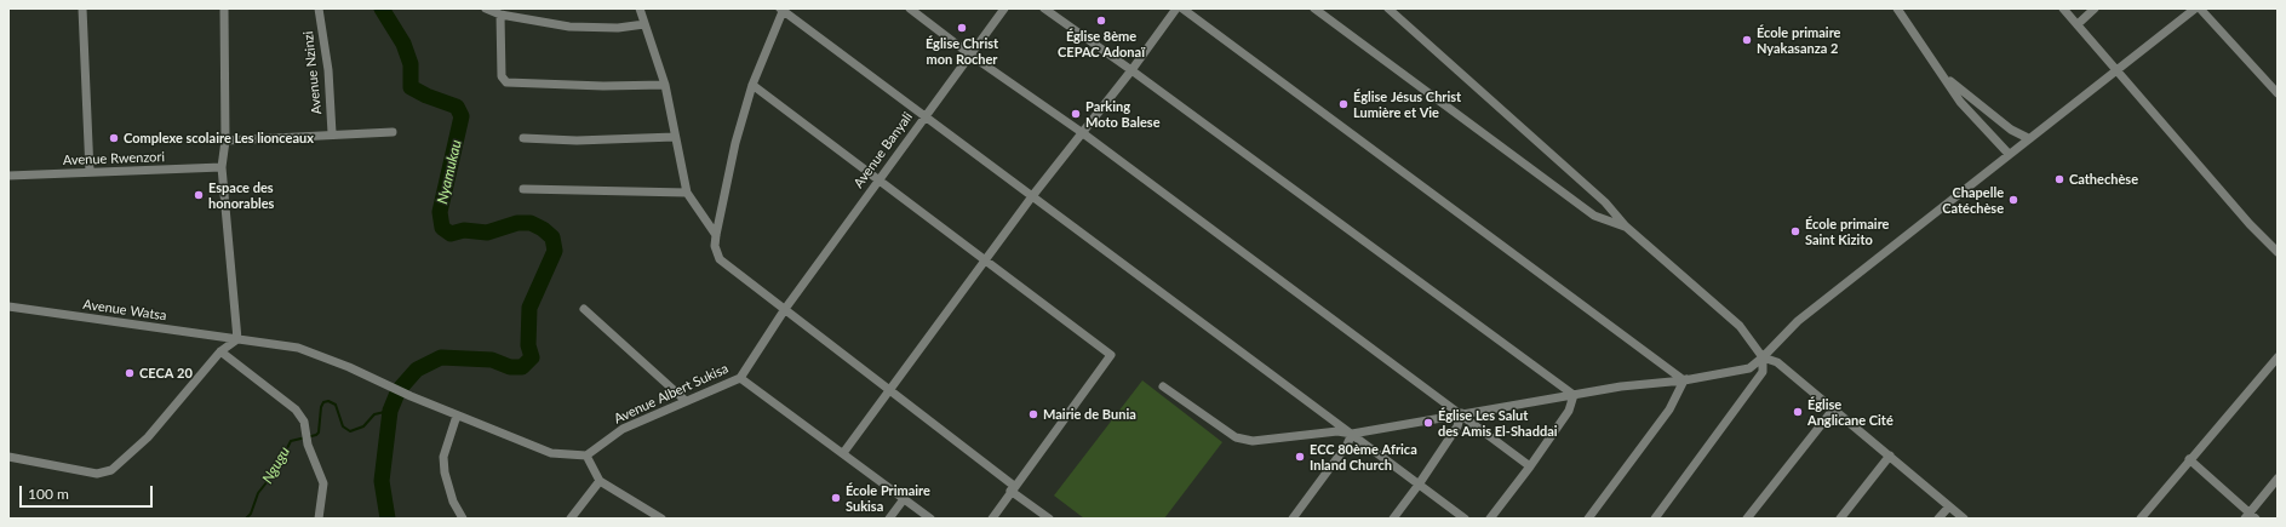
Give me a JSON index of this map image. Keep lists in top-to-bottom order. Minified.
{"streets":{"street":["Avenue Nzinzi","Avenue Banyali","Avenue Rwenzori","Avenue Watsa","Avenue Albert Sukisa"]},"crossings":[["Avenue Banyali","Avenue Albert Sukisa"]],"water":["Nyamukau","Ngugu"],"places":["Église 8ème CEPAC Adonaï","Église Christ mon Rocher","École primaire Nyakasanza 2","Église Jésus Christ Lumière et Vie","Parking Moto Balese","Complexe scolaire Les lionceaux","Cathechèse","Espace des honorables","Chapelle Catéchèse","École primaire Saint Kizito","CECA 20","Église Anglicane Cité","Mairie de Bunia","Église Les Salut des Amis El-Shaddai","ECC 80ème Africa Inland Church","École Primaire Sukisa"],"scale_bar":"100 m"}
